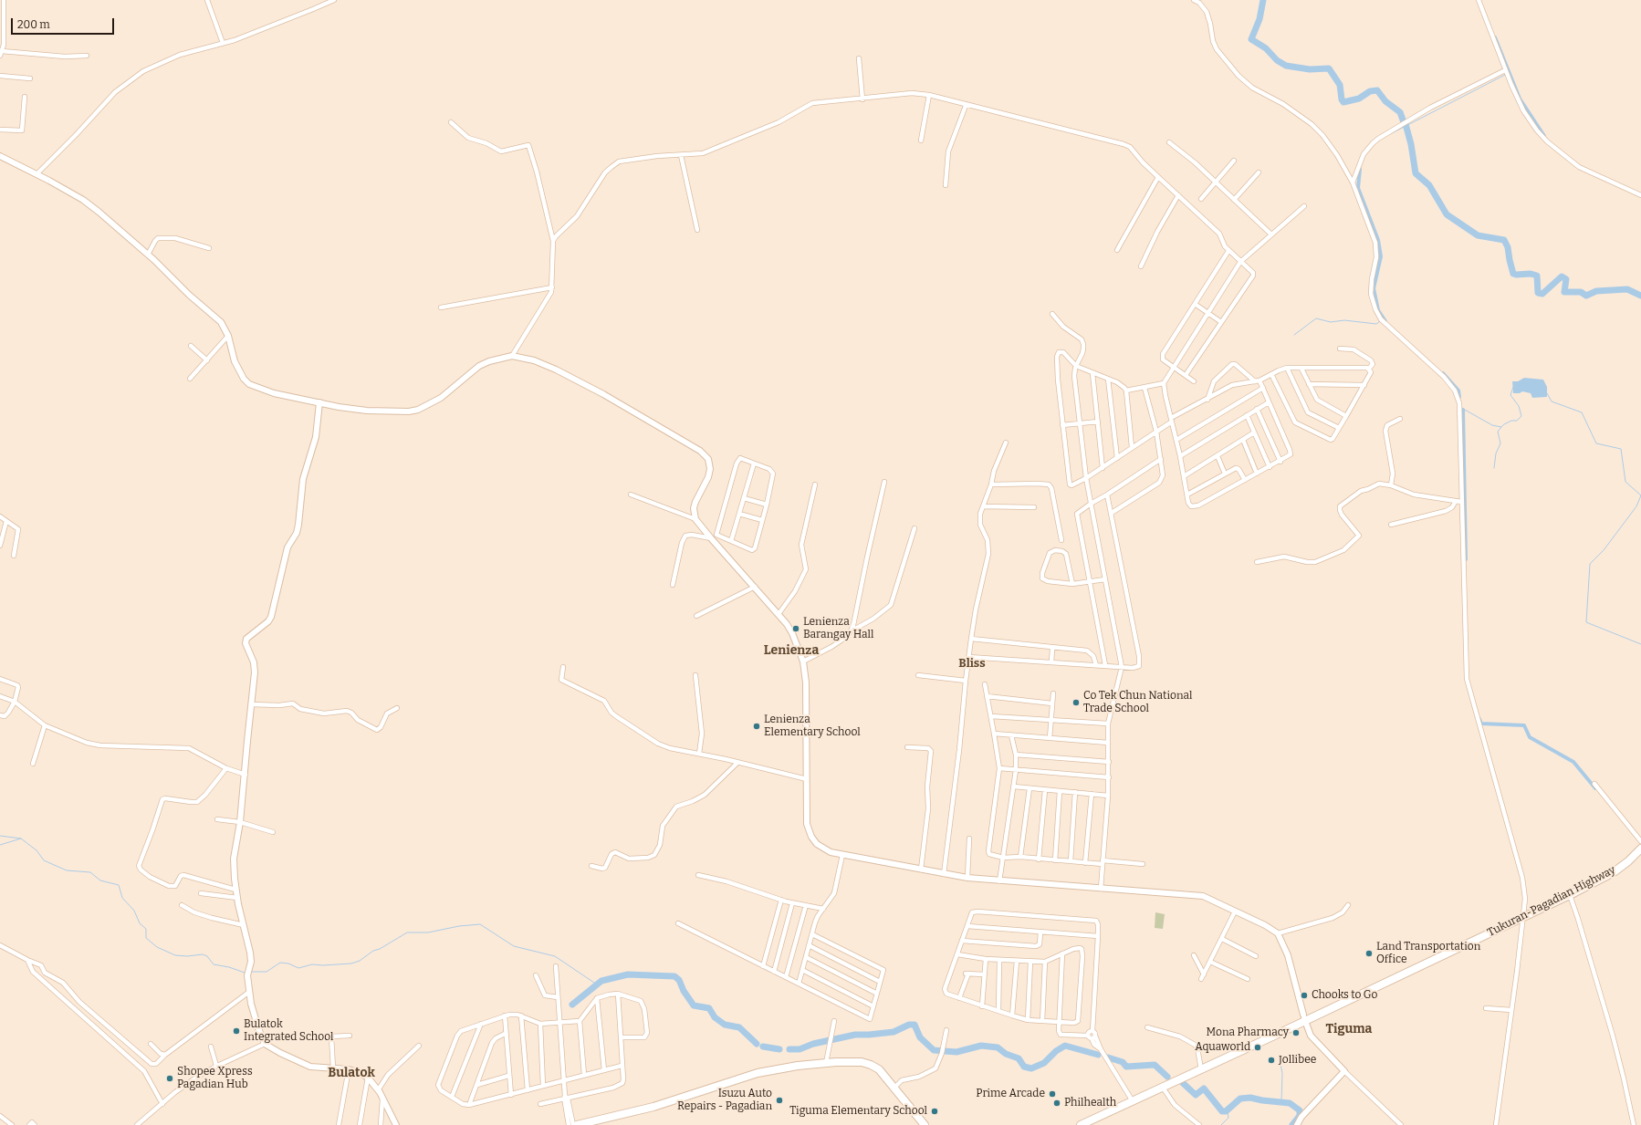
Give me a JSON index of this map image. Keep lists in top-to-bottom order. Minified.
{"streets":{"highway":["Tukuran-Pagadian Highway"]},"districts":["Lenienza","Bliss","Tiguma","Bulatok"],"places":["Lenienza Barangay Hall","Co Tek Chun National Trade School","Lenienza Elementary School","Land Transportation Office","Chooks to Go","Bulatok Integrated School","Mona Pharmacy","Aquaworld","Jollibee","Shopee Xpress Pagadian Hub","Prime Arcade","Isuzu Auto Repairs - Pagadian","Philhealth","Tiguma Elementary School"],"scale_bar":"200 m"}
